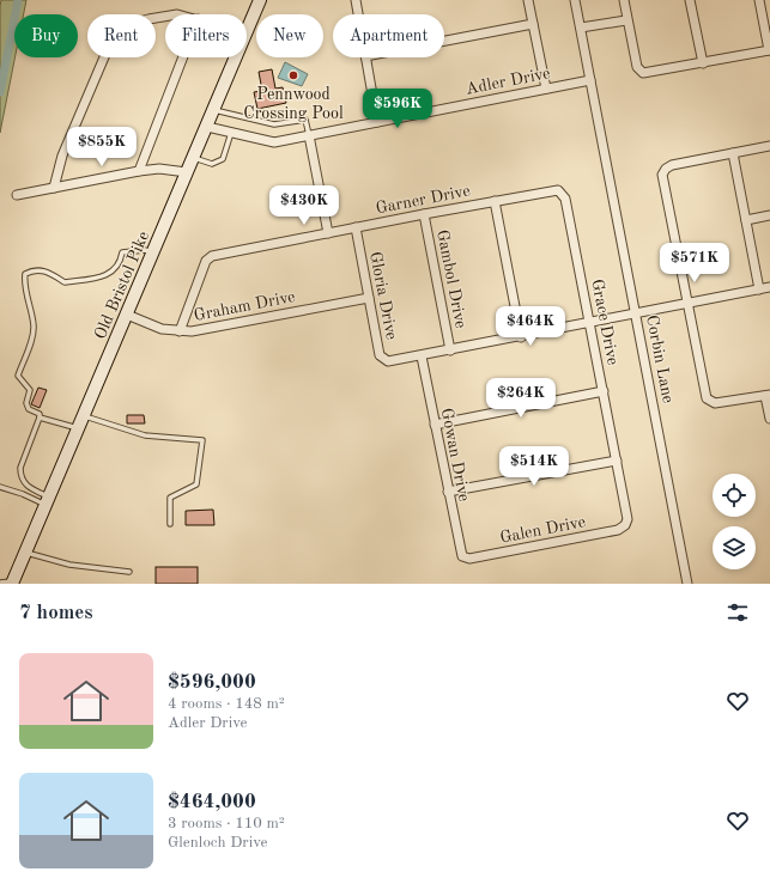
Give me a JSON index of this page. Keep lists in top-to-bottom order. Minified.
{"streets":{"main road":["Old Bristol Pike"],"street":["Adler Drive","Garner Drive","Gambol Drive","Gloria Drive","Graham Drive","Grace Drive","Corbin Lane","Gowan Drive","Galen Drive"]},"crossings":[["Adler Drive","Old Bristol Pike"],["Adler Drive","Corbin Lane"],["Garner Drive","Gambol Drive"],["Garner Drive","Gloria Drive"],["Garner Drive","Graham Drive"],["Garner Drive","Grace Drive"],["Old Bristol Pike","Graham Drive"],["Gloria Drive","Graham Drive"],["Gloria Drive","Gowan Drive"],["Grace Drive","Galen Drive"],["Gowan Drive","Galen Drive"]],"places":["Pennwood Crossing Pool"],"page":{"chip":["Buy","Rent","Filters","New","Apartment"],"price":["$596K","$855K","$430K","$571K","$464K","$264K","$514K"],"heading":"7 homes","list":[{"name":"$596,000","note":"4 rooms · 148 m² · Adler Drive"},{"name":"$464,000","note":"3 rooms · 110 m² · Glenloch Drive"}]}}
